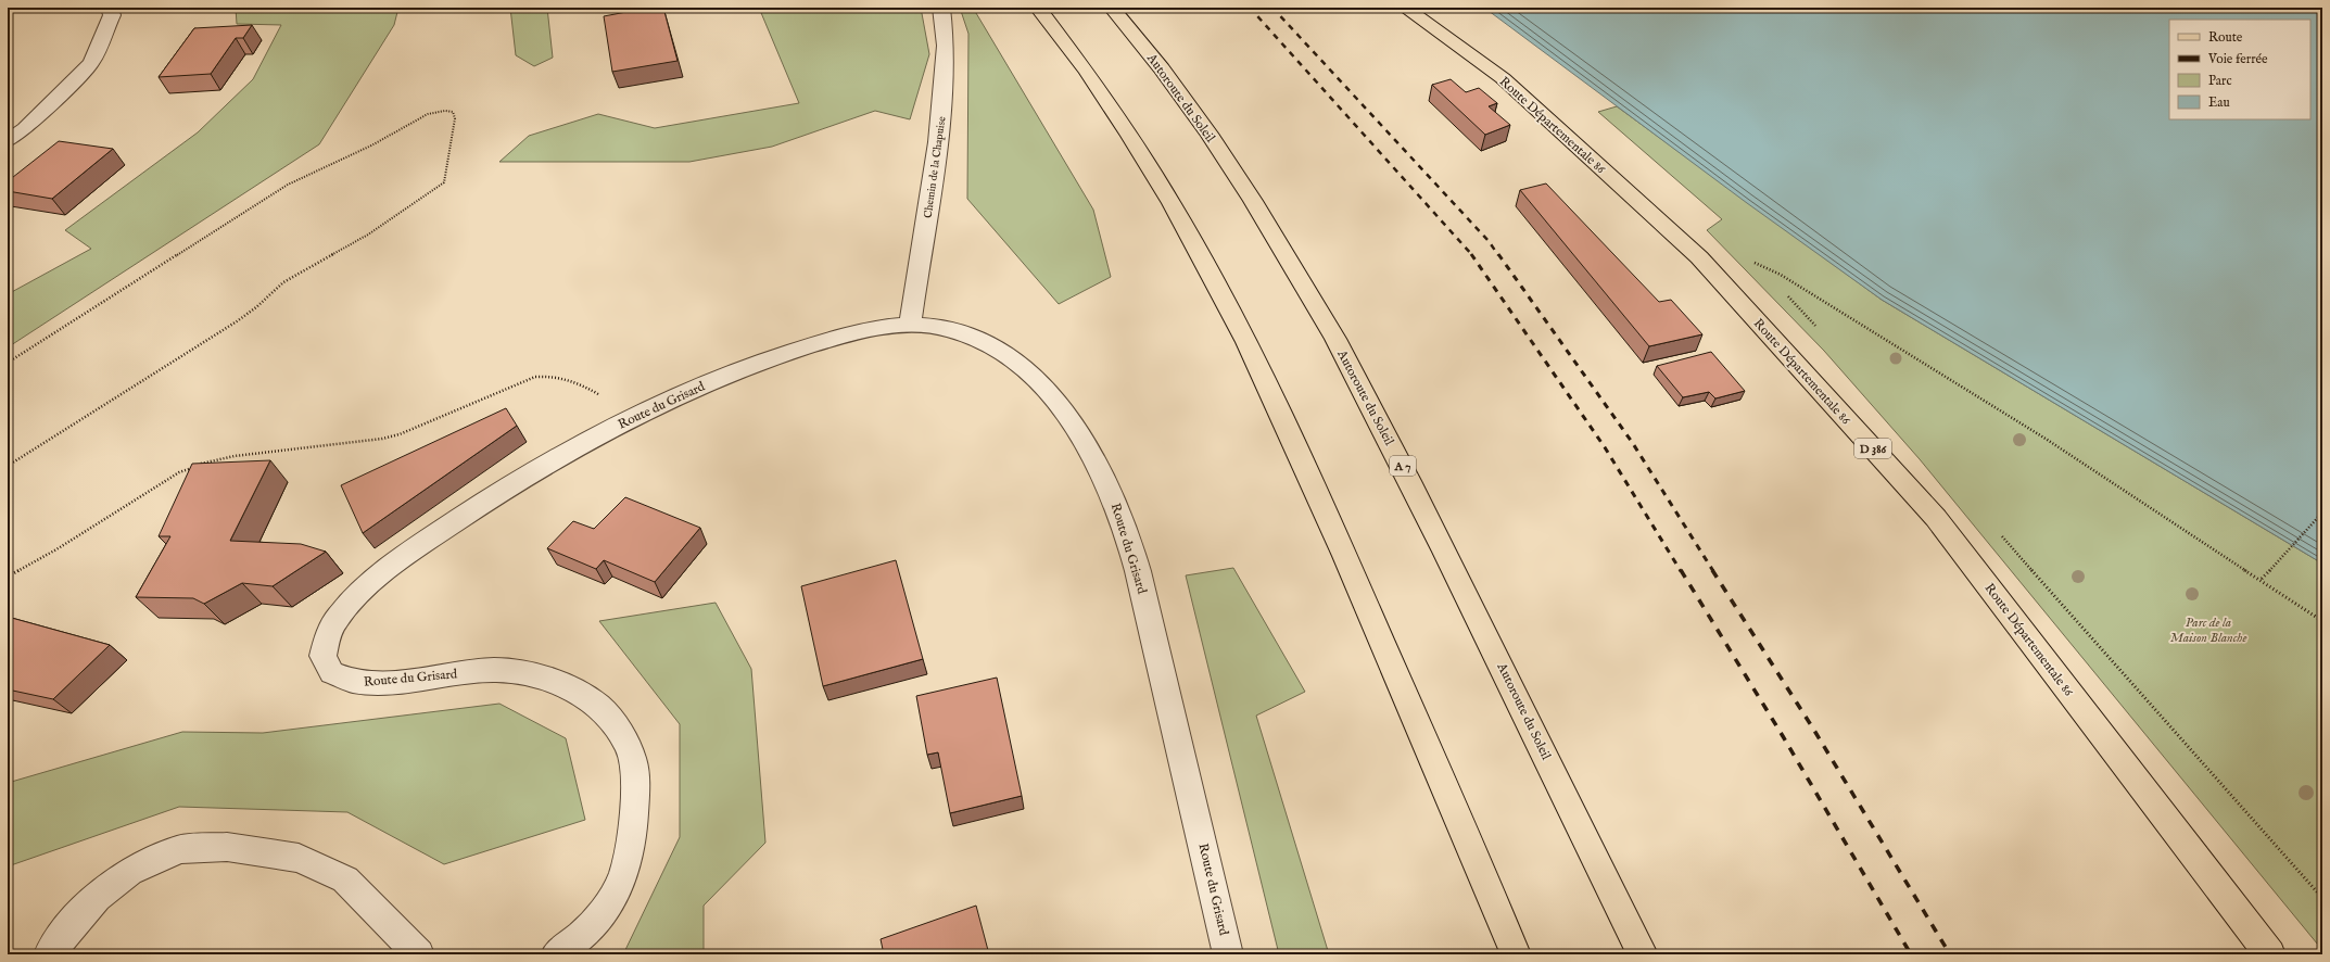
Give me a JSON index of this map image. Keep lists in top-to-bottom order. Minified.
{"streets":{"main road":["Autoroute du Soleil","Route Départementale 86","D 386","A 7"],"street":["Chemin de la Chapuise","Route du Grisard"]},"crossings":[["Chemin de la Chapuise","Route du Grisard"]],"parks":["Parc de la Maison Blanche"],"legend":["Route","Voie ferrée","Parc","Eau"]}
